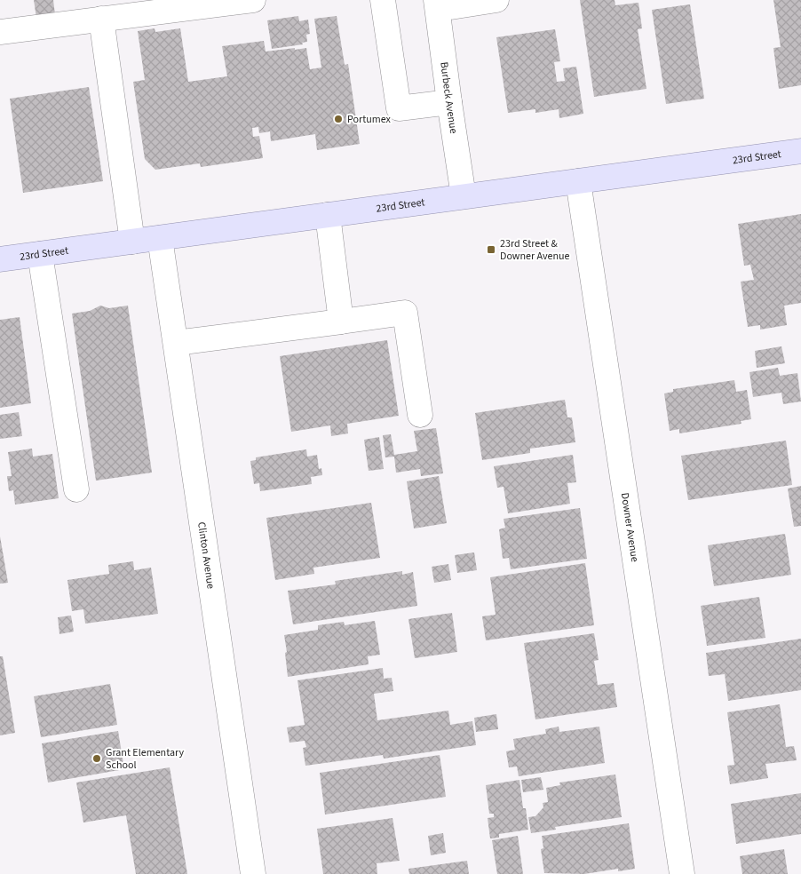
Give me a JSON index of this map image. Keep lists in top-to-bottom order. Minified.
{"streets":{"main road":["23rd Street"],"street":["Burbeck Avenue","Downer Avenue","Clinton Avenue"]},"crossings":[["Burbeck Avenue","23rd Street"],["23rd Street","Downer Avenue"],["23rd Street","Clinton Avenue"]],"places":{"other":["Portumex","Grant Elementary School"],"transit":["23rd Street & Downer Avenue"]}}
